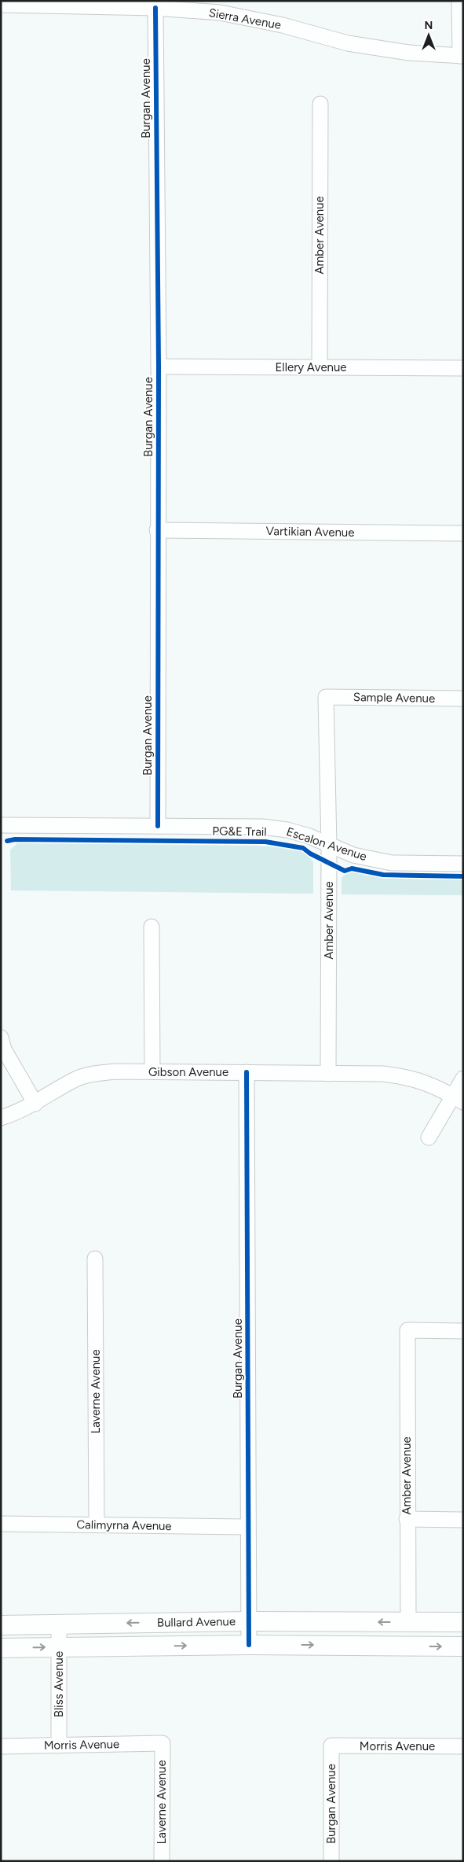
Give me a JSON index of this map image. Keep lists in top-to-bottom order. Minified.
{"streets":{"main road":["Bullard Avenue"],"street":["Sierra Avenue","Burgan Avenue","Amber Avenue","Ellery Avenue","Vartikian Avenue","Sample Avenue","Escalon Avenue","Gibson Avenue","Laverne Avenue","Calimyrna Avenue","Bliss Avenue","Morris Avenue"],"cycle path":["PG&E Trail"]},"crossings":[["Sierra Avenue","Burgan Avenue"],["Burgan Avenue","Ellery Avenue"],["Burgan Avenue","Vartikian Avenue"],["Burgan Avenue","Escalon Avenue"],["Burgan Avenue","Gibson Avenue"],["Burgan Avenue","Calimyrna Avenue"],["Burgan Avenue","Bullard Avenue"],["Burgan Avenue","Morris Avenue"],["Amber Avenue","Ellery Avenue"],["Amber Avenue","Sample Avenue"],["Amber Avenue","Escalon Avenue"],["Amber Avenue","Gibson Avenue"],["Amber Avenue","Bullard Avenue"],["Laverne Avenue","Calimyrna Avenue"],["Laverne Avenue","Morris Avenue"],["Bullard Avenue","Bliss Avenue"],["Bliss Avenue","Morris Avenue"]],"north":"top"}
